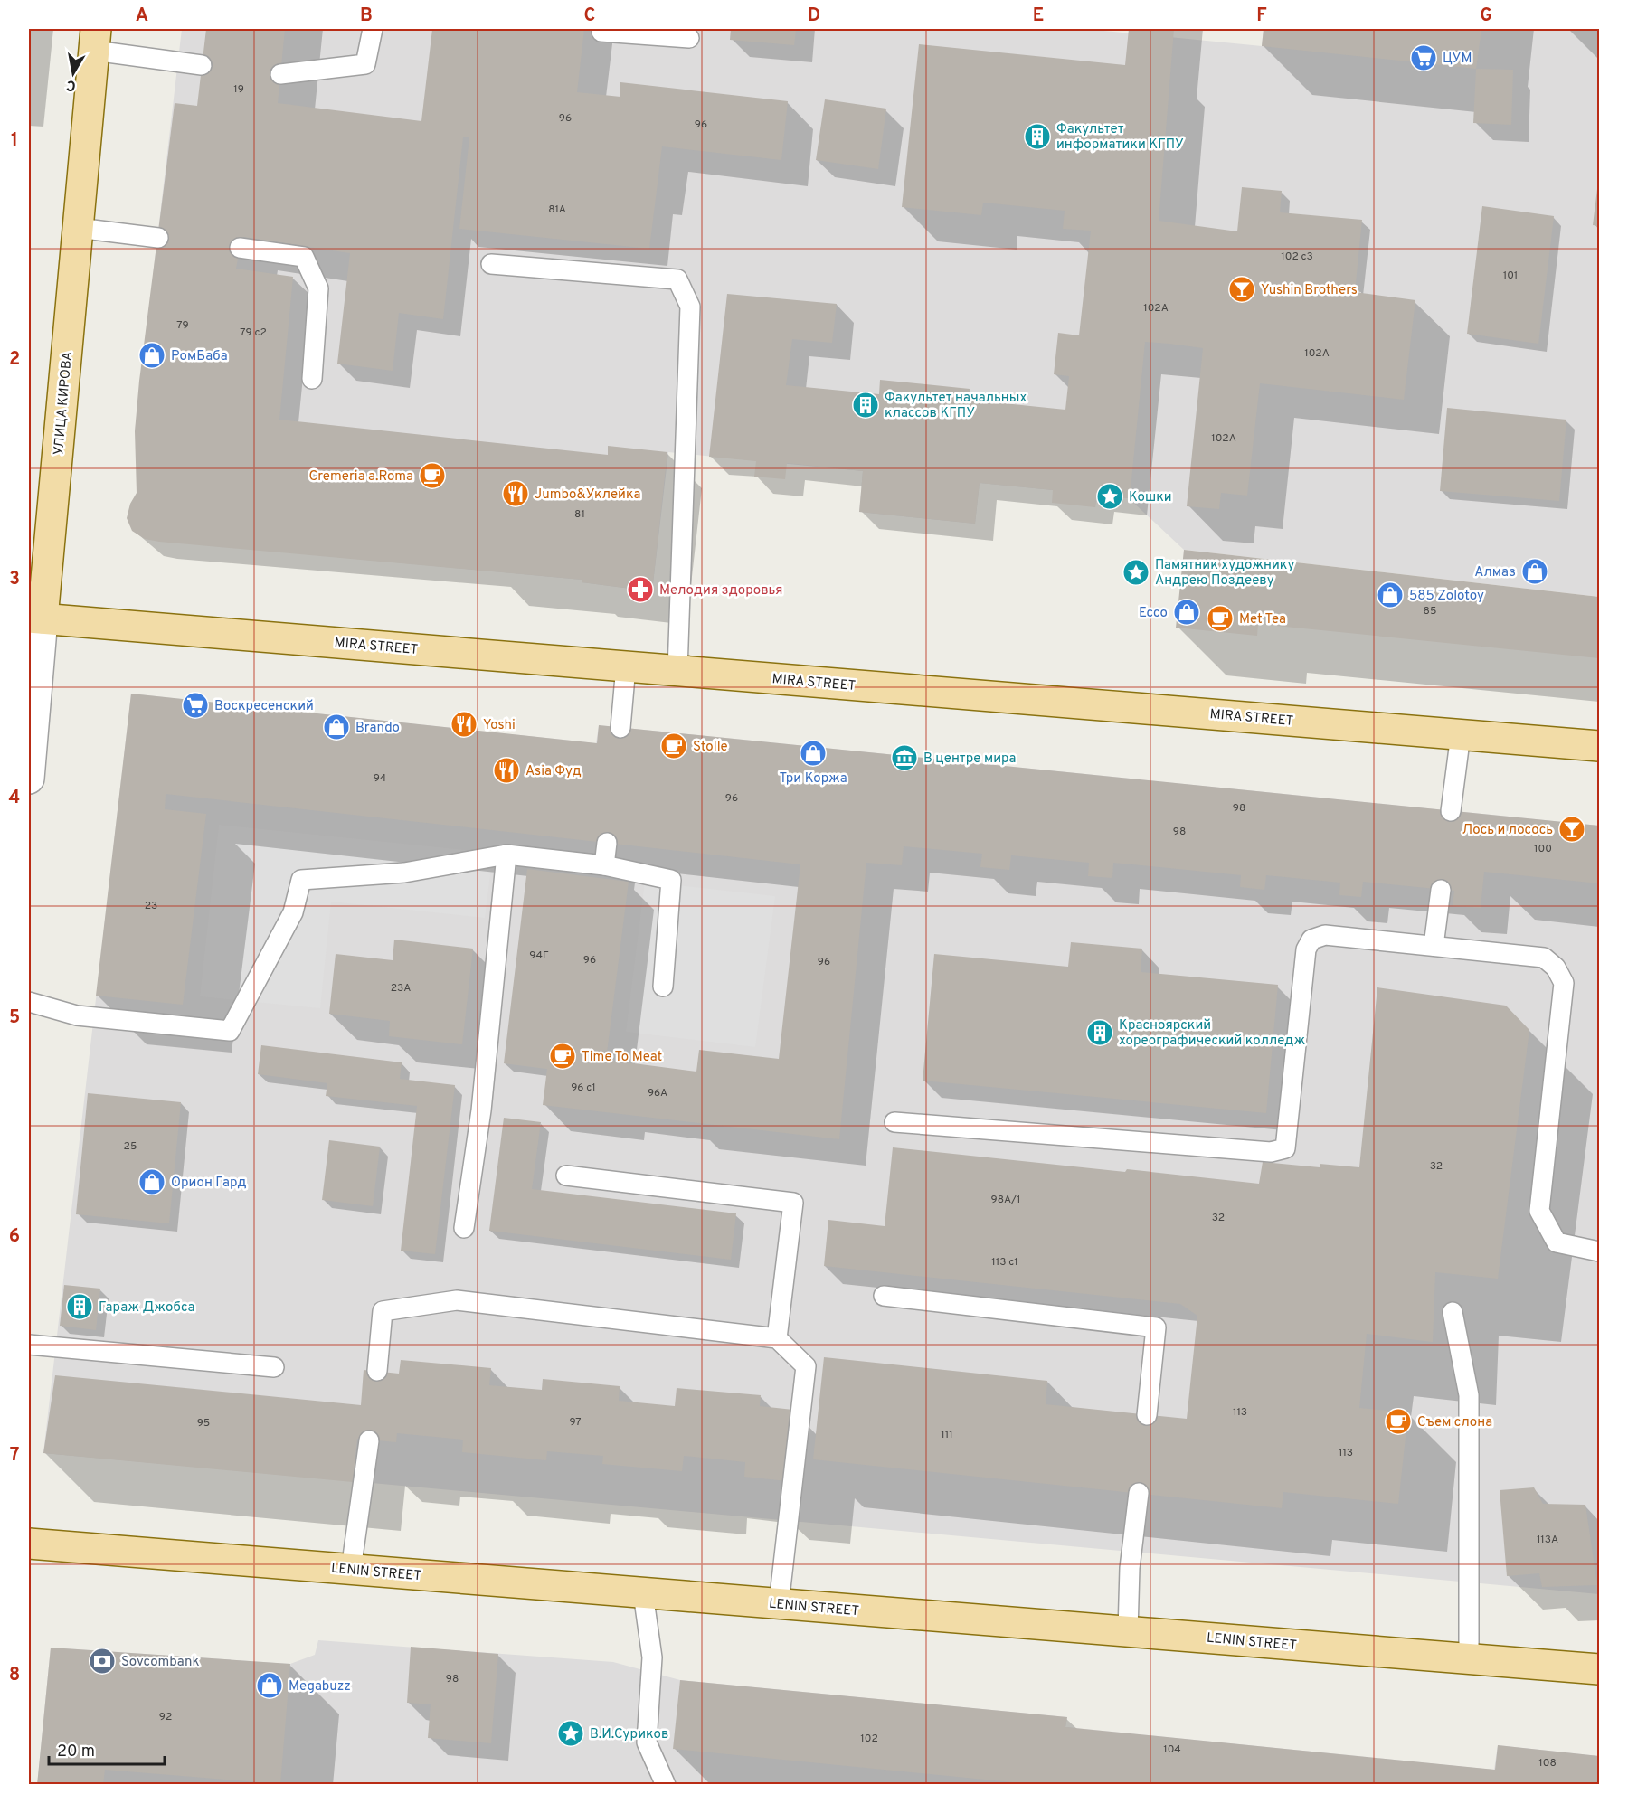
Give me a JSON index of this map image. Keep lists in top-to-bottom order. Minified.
{"streets":{"main road":["УЛИЦА КИРОВА","MIRA STREET","LENIN STREET"]},"crossings":[["УЛИЦА КИРОВА","MIRA STREET"]],"places":{"supermarket":["ЦУМ","Воскресенский"],"building":["Факультет информатики КГПУ","Факультет начальных классов КГПУ","Красноярский хореографический колледж","Гараж Джобса"],"bar":["Yushin Brothers","Лось и лосось"],"shop":["РомБаба","Алмаз","585 Zolotoy","Ecco","Brando","Три Коржа","Орион Гард","Megabuzz"],"cafe":["Cremeria a.Roma","Met Tea","Stolle","Time To Meat","Съем слона"],"restaurant":["Jumbo&Уклейка","Yoshi","Asia Фуд"],"place":["Кошки","Памятник художнику Андрею Поздееву","В.И.Суриков"],"pharmacy":["Мелодия здоровья"],"museum":["В центре мира"],"bank":["Sovcombank"]},"house_numbers":["19","96","96","81А","102 с3","101","102А","79","79 с2","102А","102А","81","85","94","96","98","98","100","23","94Г","96","96","23А","96 с1","96А","25","32","98А/1","32","113 с1","113","97","95","111","113","113А","98","92","102","104","108"],"scale_bar":"20 m","north":"bottom","grid":{"columns":["A","B","C","D","E","F","G"],"rows":["1","2","3","4","5","6","7","8"]}}
